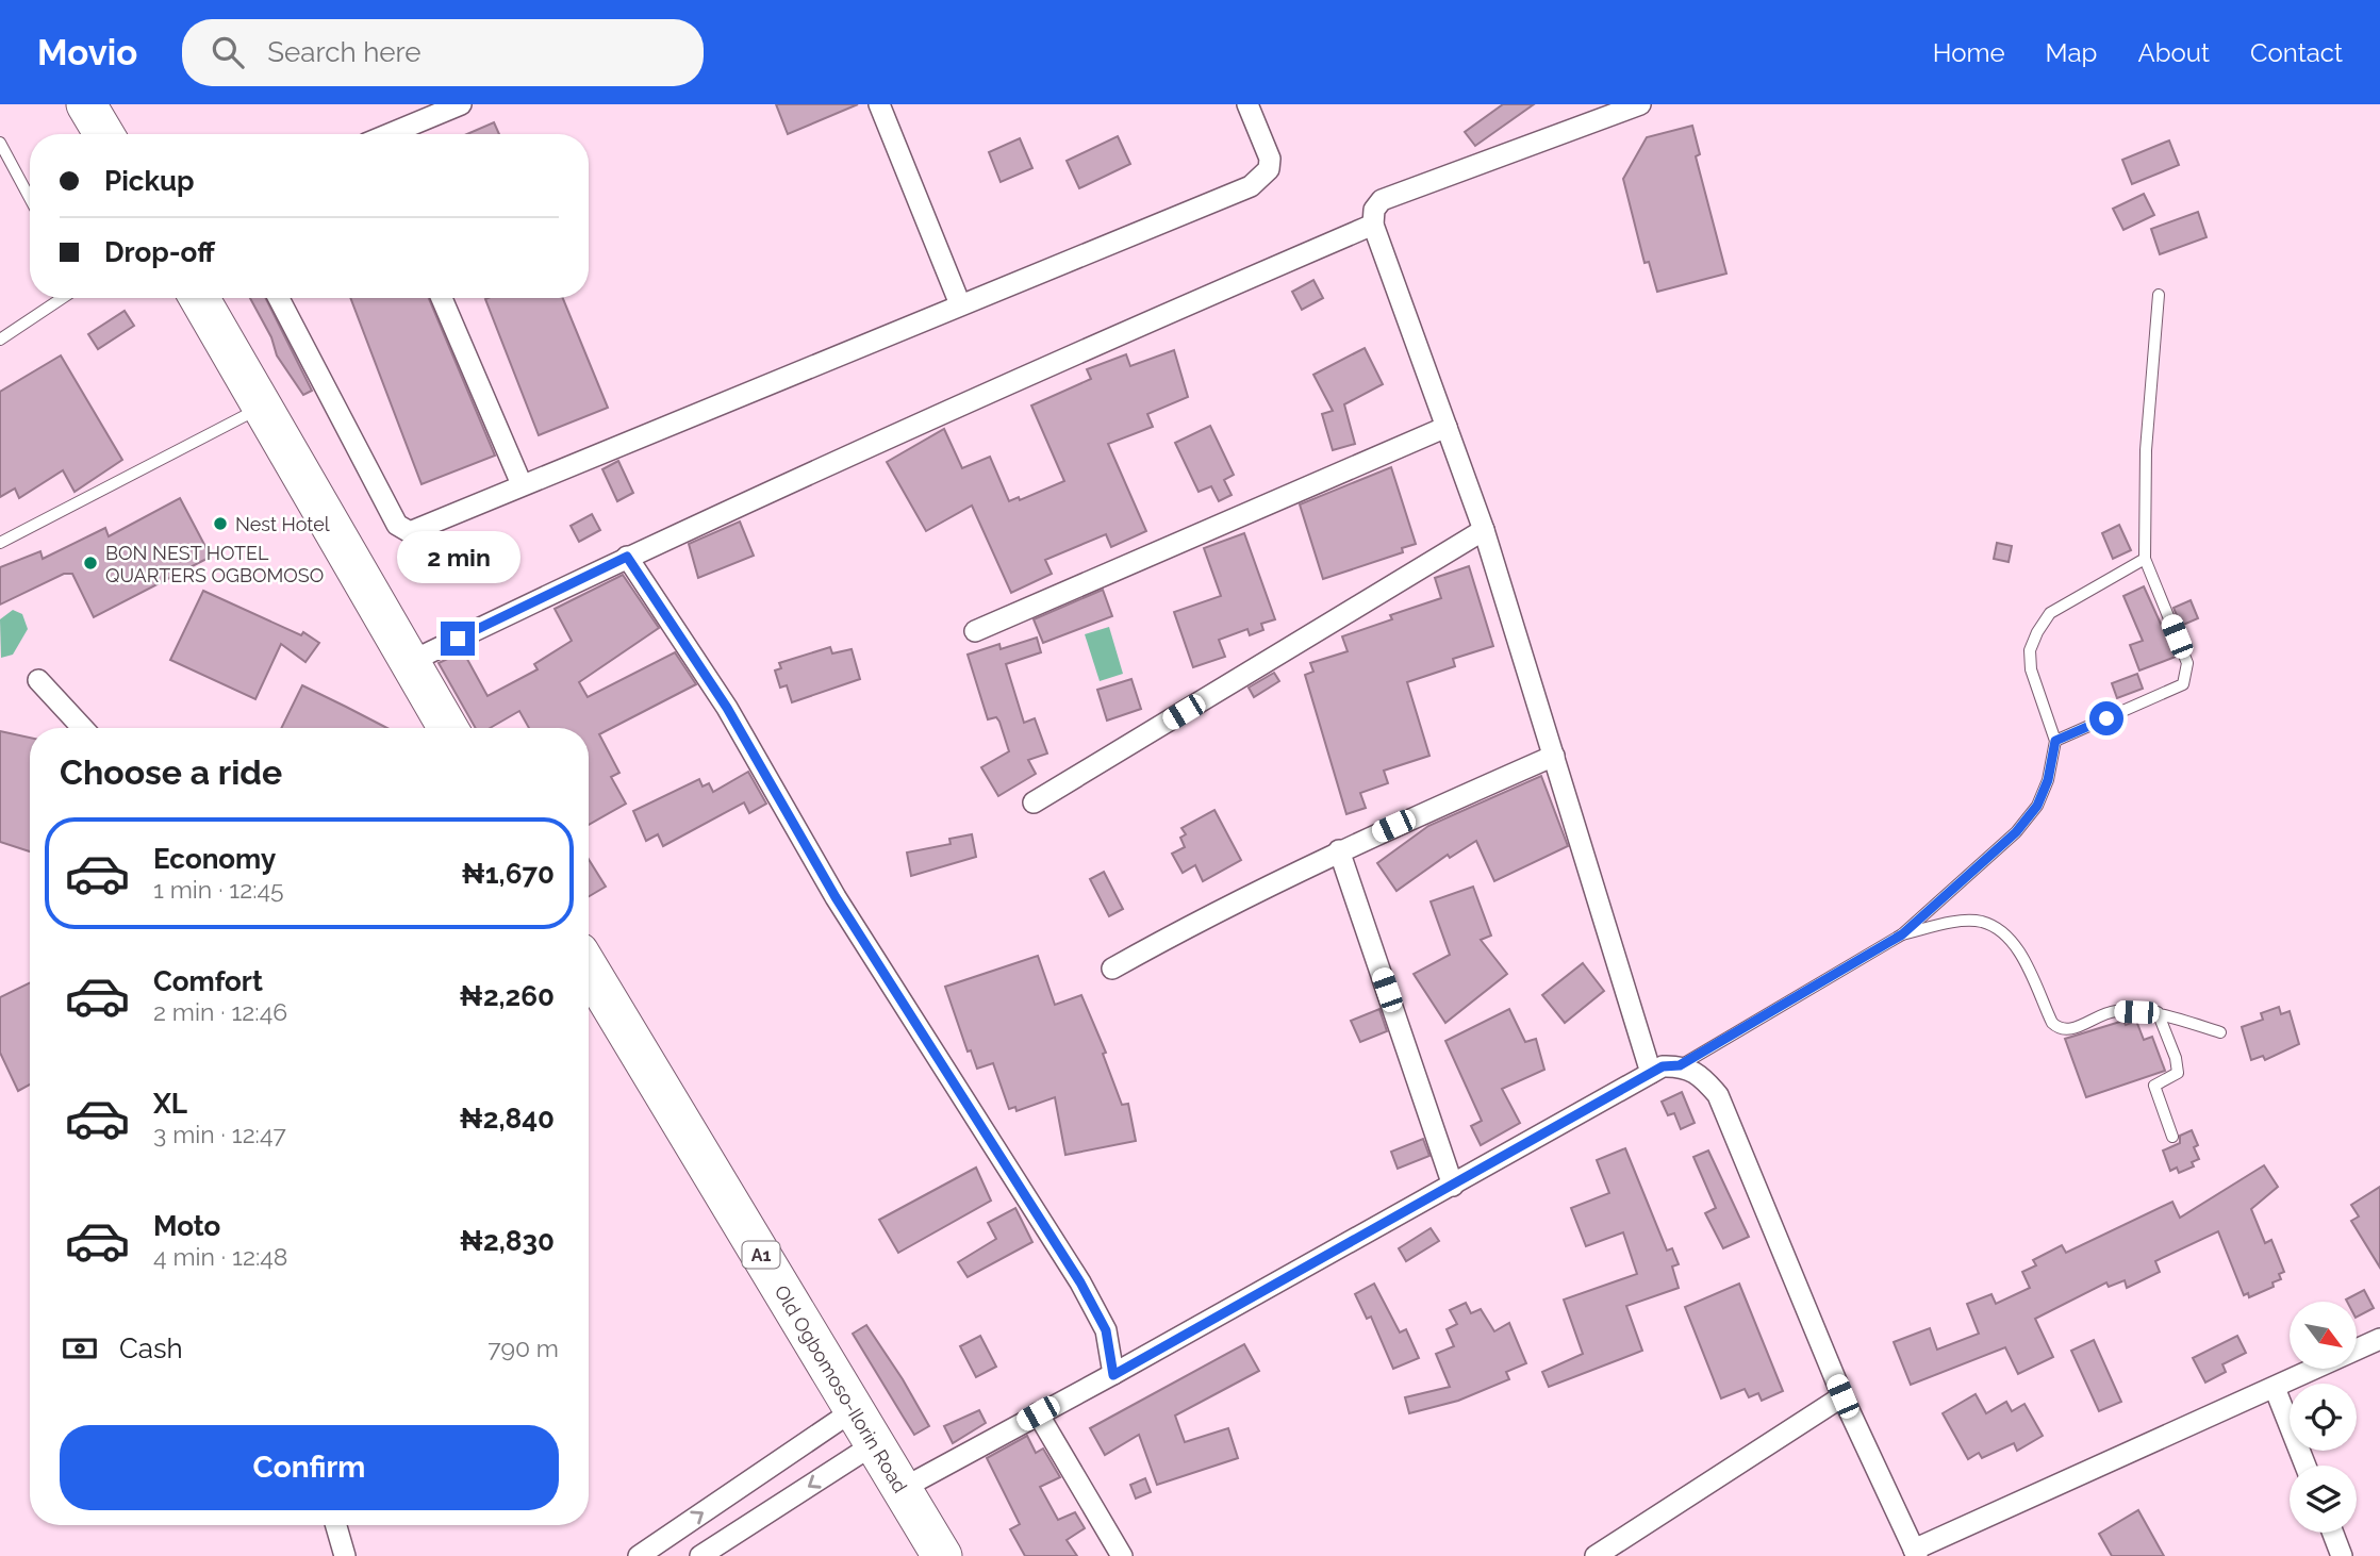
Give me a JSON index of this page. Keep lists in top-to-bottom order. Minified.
{"streets":{"highway":["A1","Old Ogbomoso-Ilorin Road"]},"places":["Nest Hotel","BON NEST HOTEL QUARTERS OGBOMOSO"],"north":"bottom right","page":{"header":"Movio","search":"Search here","nav":["Home","Map","About","Contact"],"banner":["Pickup","Drop-off"],"bubble":"2 min","heading":"Choose a ride","list":[{"name":"Economy","note":"1 min · 12:45","value":"₦1,670"},{"name":"Comfort","note":"2 min · 12:46","value":"₦2,260"},{"name":"XL","note":"3 min · 12:47","value":"₦2,840"},{"name":"Moto","note":"4 min · 12:48","value":"₦2,830"}],"pay":["Cash","790 m"],"buttons":"Confirm"}}
